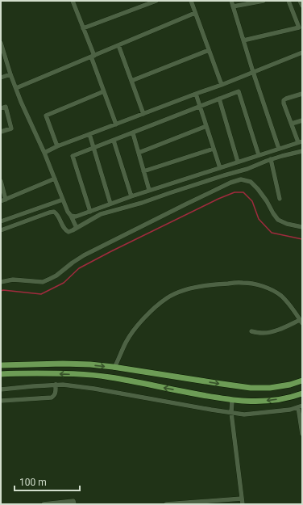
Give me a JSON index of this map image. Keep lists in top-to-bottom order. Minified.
{"scale_bar":"100 m"}
